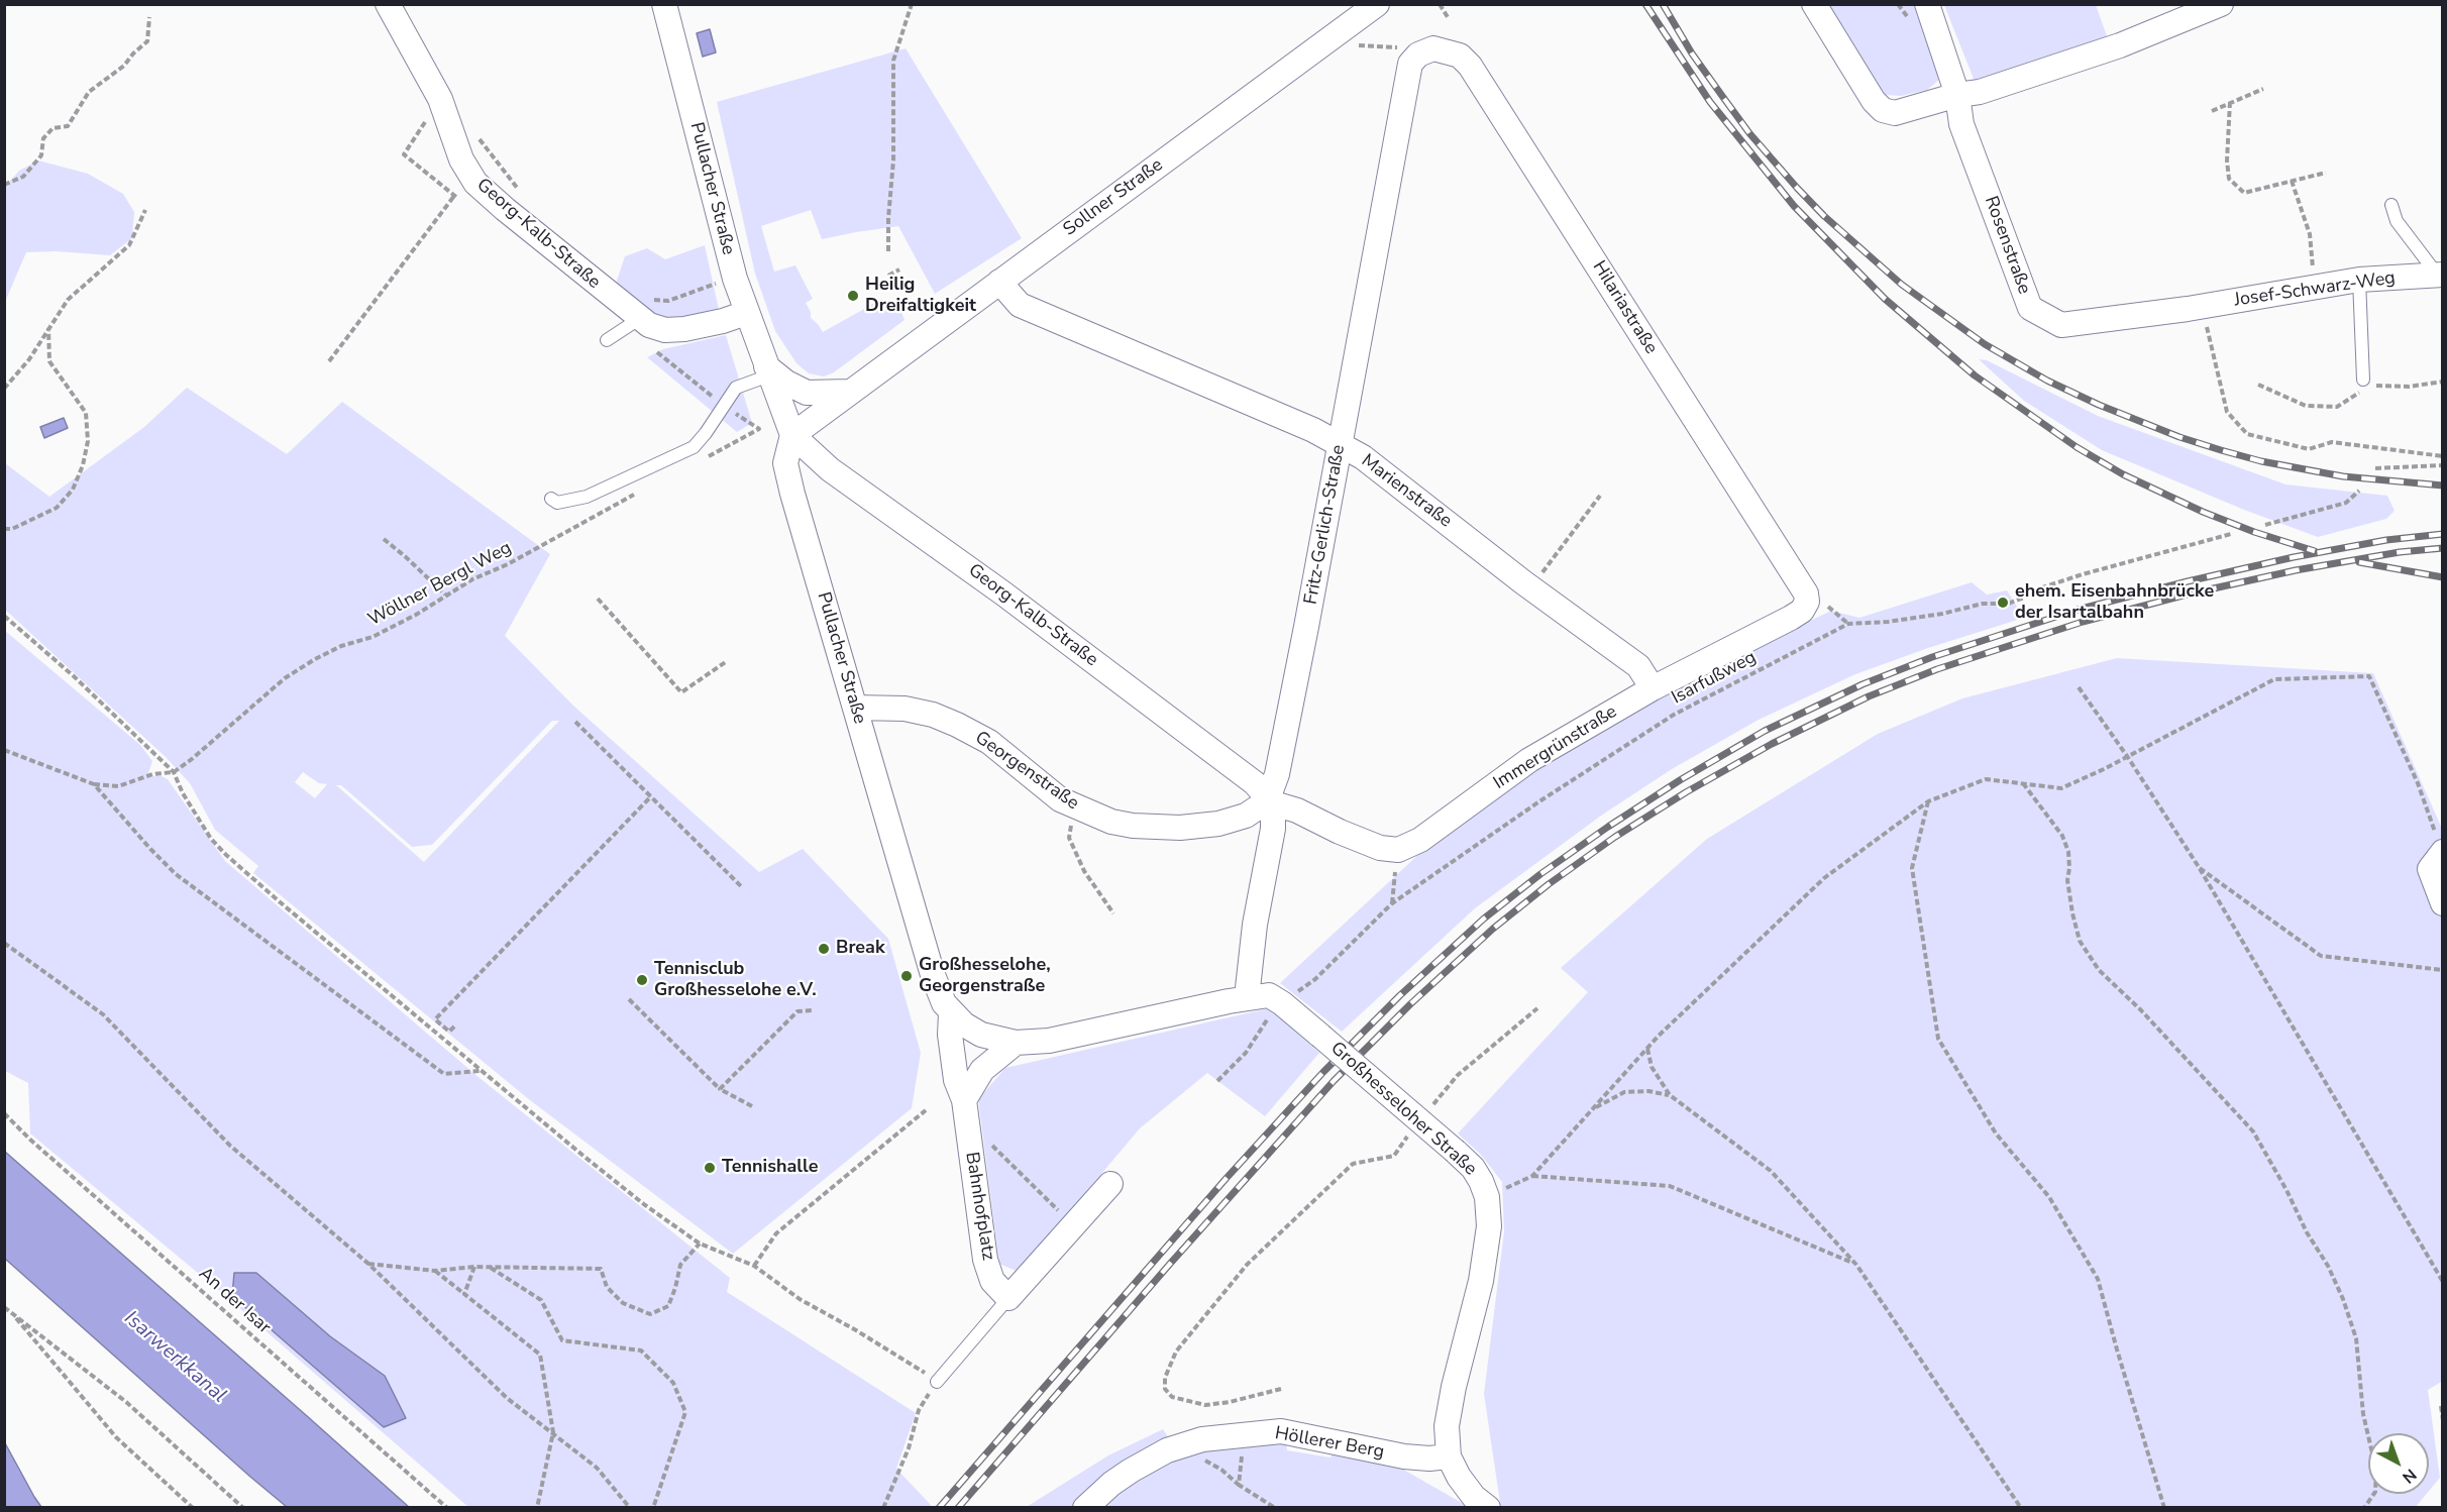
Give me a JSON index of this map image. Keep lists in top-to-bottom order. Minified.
{"streets":{"street":["Pullacher Straße","Sollner Straße","Georg-Kalb-Straße","Rosenstraße","Josef-Schwarz-Weg","Hilariastraße","Marienstraße","Fritz-Gerlich-Straße","Immergrünstraße","Georgenstraße","Großhesseloher Straße","Bahnhofplatz","Höllerer Berg"],"path":["Wöllner Bergl Weg","Isarfußweg","An der Isar"]},"crossings":[["Pullacher Straße","Sollner Straße"],["Pullacher Straße","Georg-Kalb-Straße"],["Pullacher Straße","Georgenstraße"],["Pullacher Straße","Großhesseloher Straße"],["Pullacher Straße","Bahnhofplatz"],["Sollner Straße","Georg-Kalb-Straße"],["Sollner Straße","Marienstraße"],["Georg-Kalb-Straße","Fritz-Gerlich-Straße"],["Georg-Kalb-Straße","Georgenstraße"],["Rosenstraße","Josef-Schwarz-Weg"],["Hilariastraße","Fritz-Gerlich-Straße"],["Hilariastraße","Immergrünstraße"],["Marienstraße","Fritz-Gerlich-Straße"],["Marienstraße","Immergrünstraße"],["Fritz-Gerlich-Straße","Georgenstraße"],["Isarfußweg","Großhesseloher Straße"],["Großhesseloher Straße","Höllerer Berg"]],"water":["Isarwerkkanal"],"places":["Heilig Dreifaltigkeit","ehem. Eisenbahnbrücke der Isartalbahn","Break","Großhesselohe, Georgenstraße","Tennisclub Großhesselohe e.V.","Tennishalle"],"north":"bottom right"}
